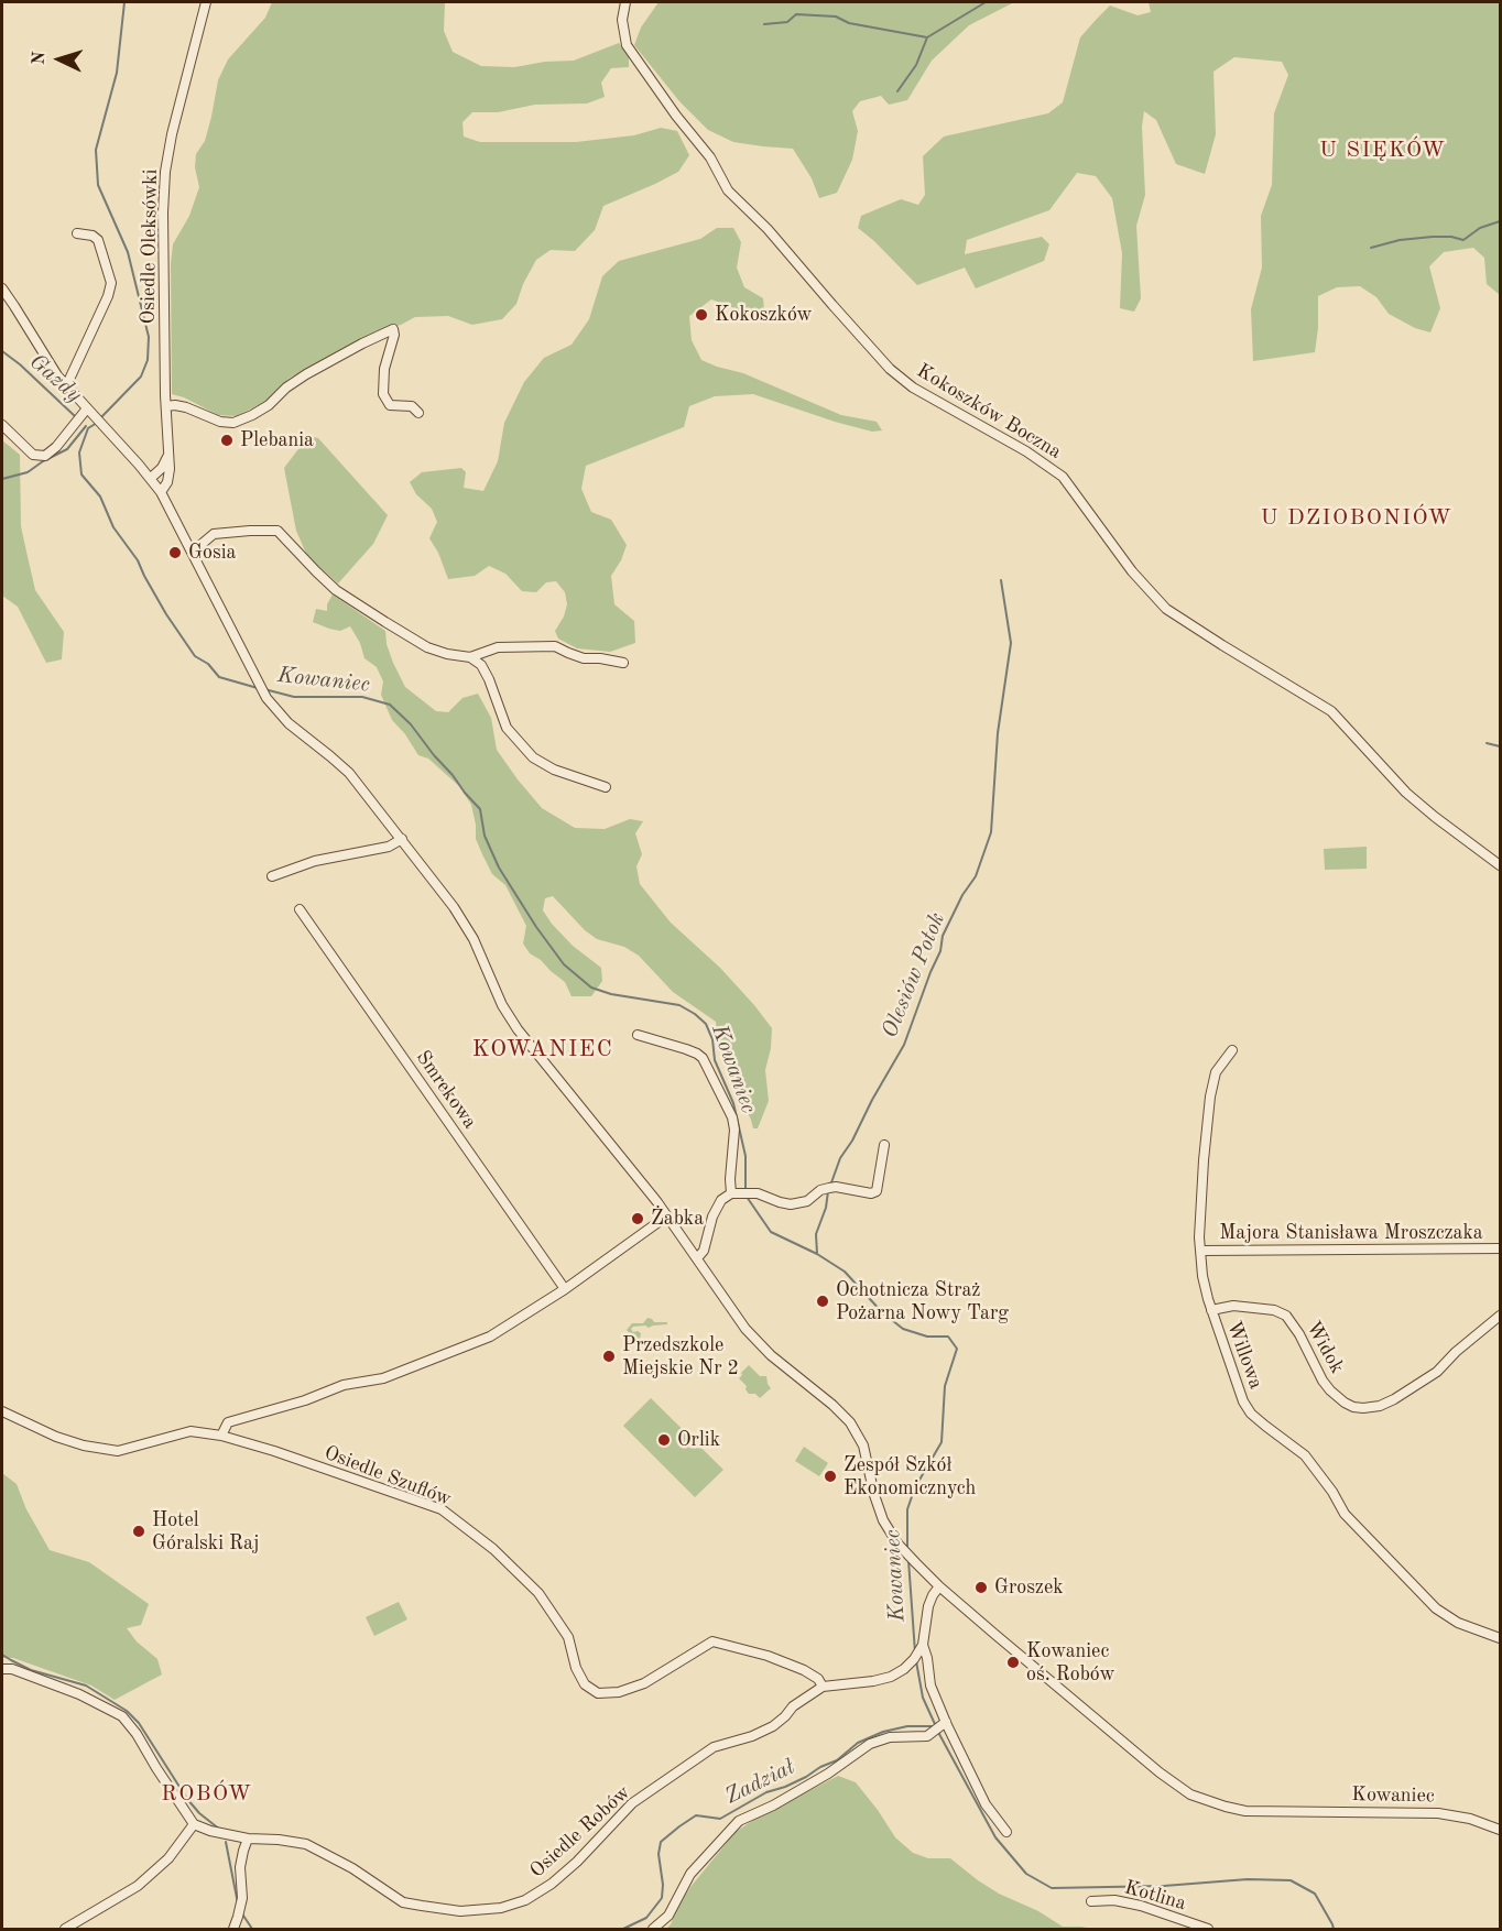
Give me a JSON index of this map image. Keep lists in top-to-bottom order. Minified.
{"streets":{"street":["Osiedle Oleksówki","Kokoszków Boczna","Smrekowa","Majora Stanisława Mroszczaka","Widok","Willowa","Osiedle Szuflów","Kowaniec","Osiedle Robów","Kotlina"]},"crossings":[["Osiedle Oleksówki","Kowaniec"],["Majora Stanisława Mroszczaka","Willowa"],["Widok","Willowa"],["Osiedle Szuflów","Osiedle Robów"],["Kowaniec","Osiedle Robów"]],"districts":["U SIĘKÓW","U DZIOBONIÓW","KOWANIEC","ROBÓW"],"water":["Gazdy","Kowaniec","Olesiów Potok","Zadział"],"places":["Kokoszków","Plebania","Gosia","Żabka","Ochotnicza Straż Pożarna Nowy Targ","Przedszkole Miejskie Nr 2","Orlik","Zespół Szkół Ekonomicznych","Hotel Góralski Raj","Groszek","Kowaniec oś. Robów"],"north":"left"}
